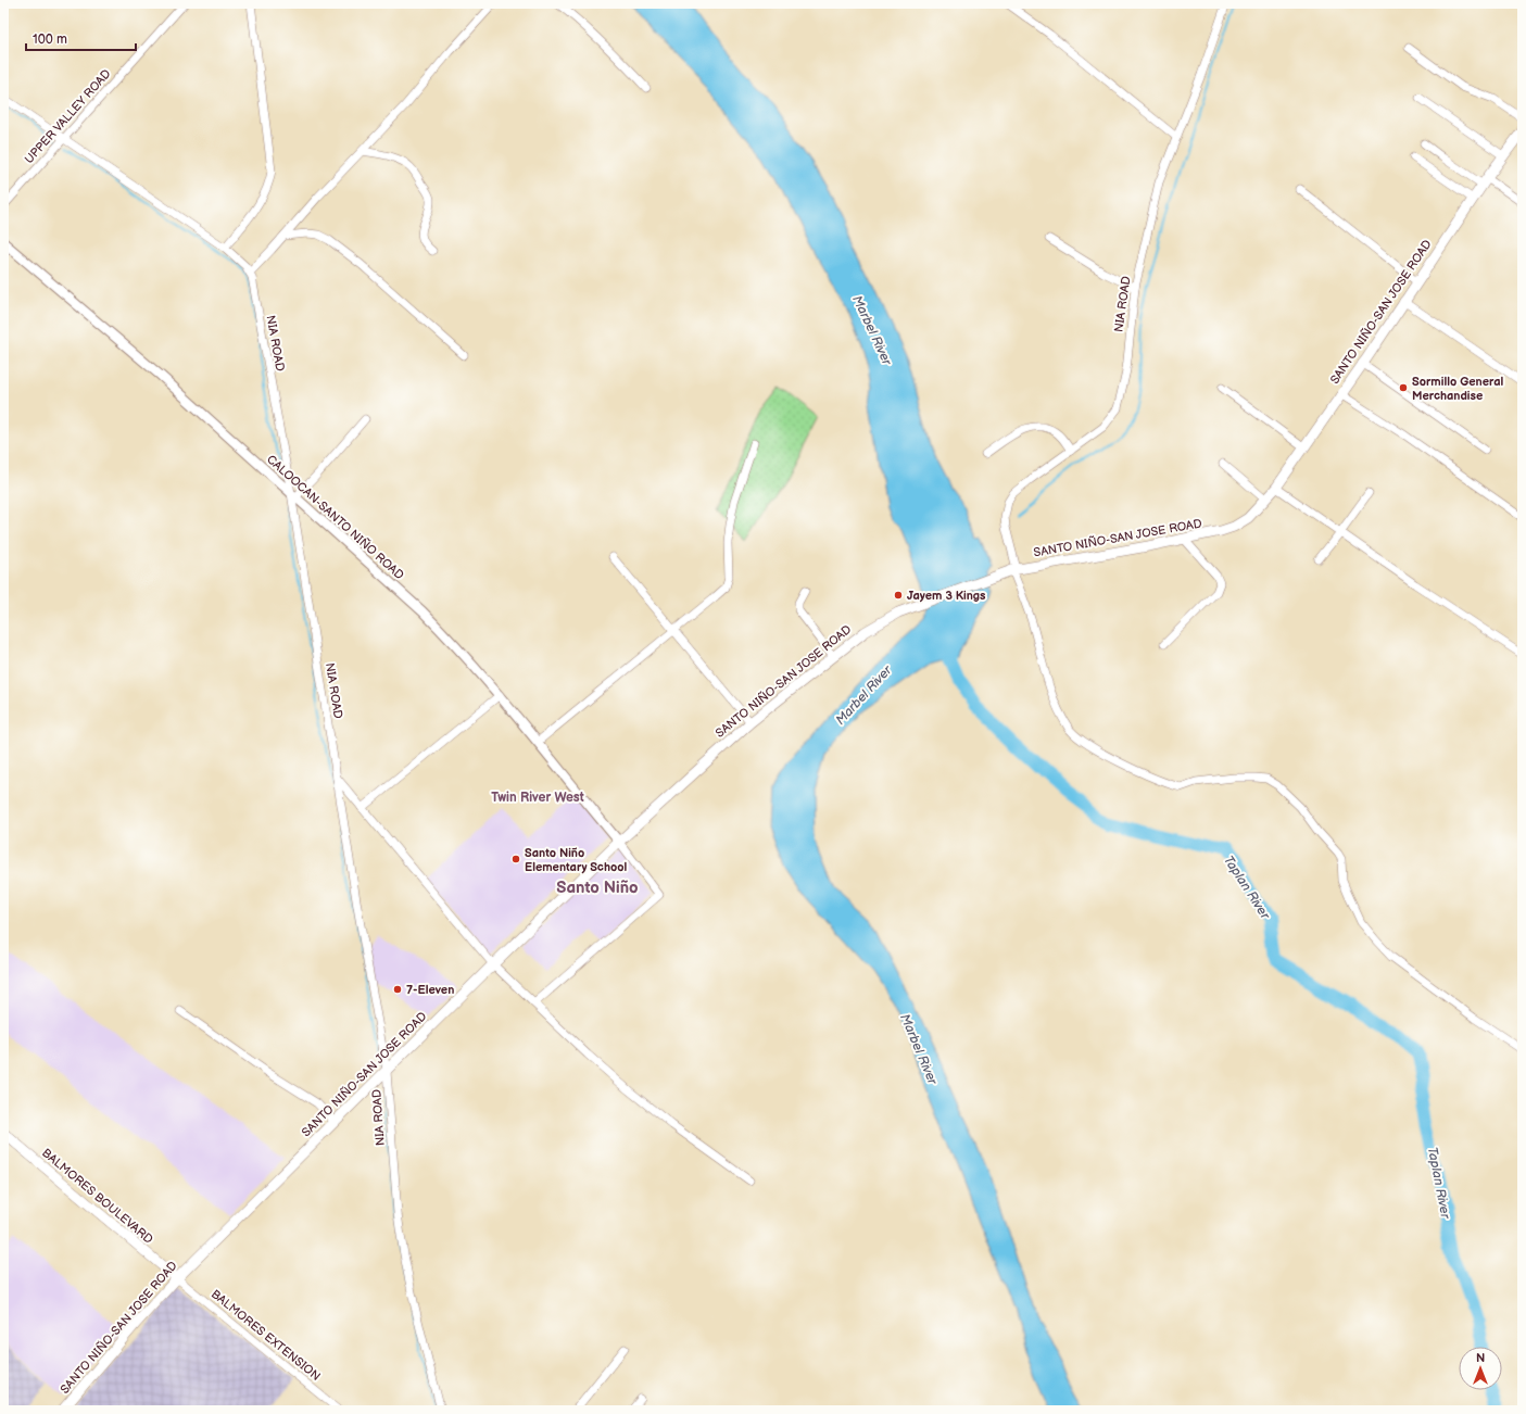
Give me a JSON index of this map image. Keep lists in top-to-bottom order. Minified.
{"streets":{"main road":["SANTO NIÑO-SAN JOSE ROAD","BALMORES BOULEVARD"],"street":["UPPER VALLEY ROAD","NIA ROAD","CALOOCAN-SANTO NIÑO ROAD","BALMORES EXTENSION"]},"crossings":[["UPPER VALLEY ROAD","NIA ROAD"],["NIA ROAD","SANTO NIÑO-SAN JOSE ROAD"],["NIA ROAD","CALOOCAN-SANTO NIÑO ROAD"],["SANTO NIÑO-SAN JOSE ROAD","CALOOCAN-SANTO NIÑO ROAD"],["SANTO NIÑO-SAN JOSE ROAD","BALMORES BOULEVARD"],["SANTO NIÑO-SAN JOSE ROAD","BALMORES EXTENSION"],["BALMORES BOULEVARD","BALMORES EXTENSION"]],"districts":["Twin River West","Santo Niño"],"water":["Marbel River","Taplan River"],"places":["Sormillo General Merchandise","Jayem 3 Kings","Santo Niño Elementary School","7-Eleven"],"scale_bar":"100 m","north":"top"}
